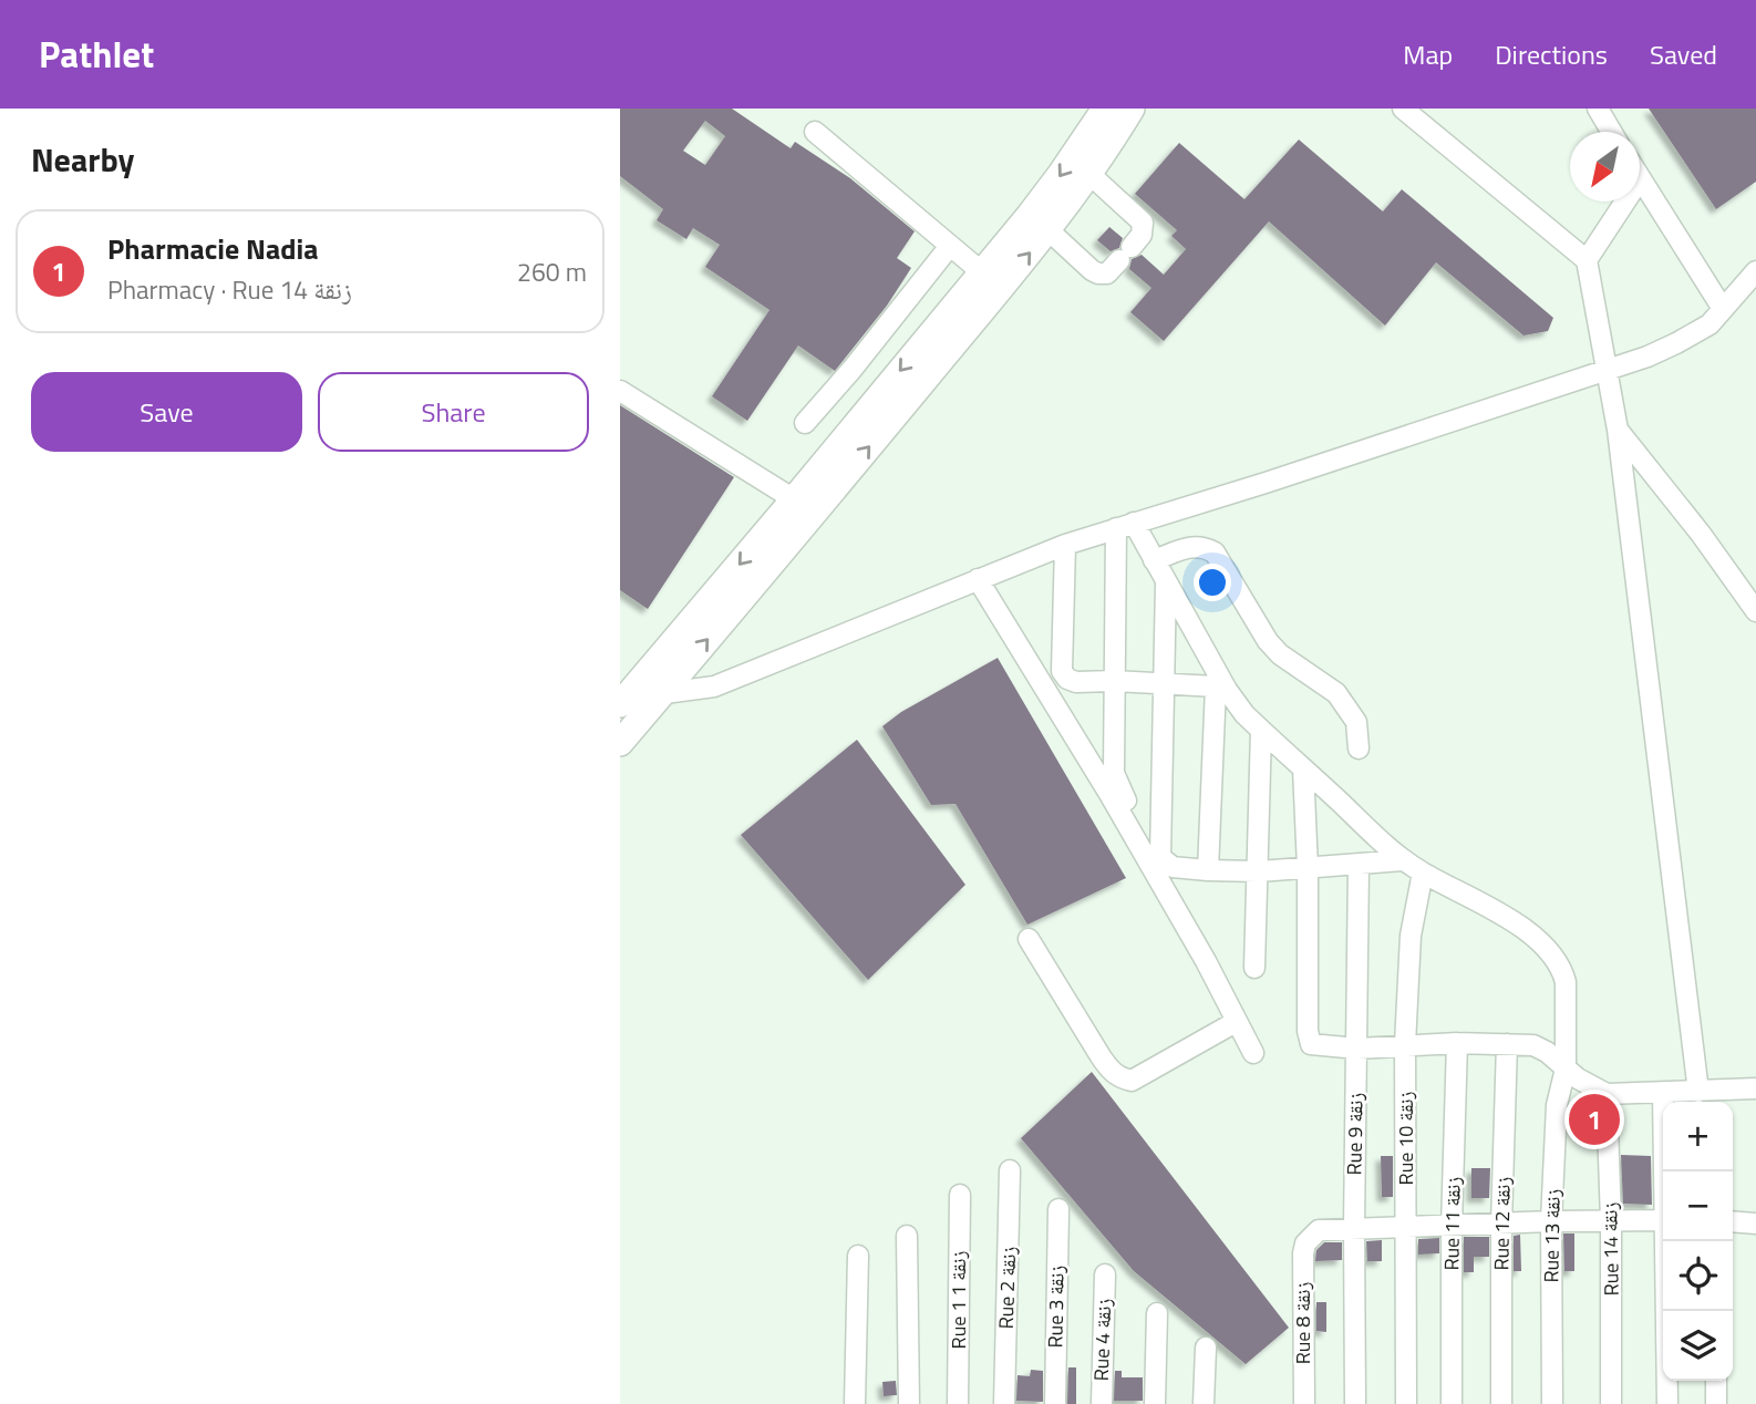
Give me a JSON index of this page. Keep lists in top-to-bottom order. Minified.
{"streets":{"street":["Rue 9 زنقة","Rue 10 زنقة","Rue 11 زنقة","Rue 12 زنقة","Rue 13 زنقة","Rue 14 زنقة","Rue 2 زنقة","Rue 1 زنقة 1","Rue 3 زنقة","Rue 8 زنقة","Rue 4 زنقة"]},"crossings":[["Rue 9 زنقة","Rue 8 زنقة"],["Rue 10 زنقة","Rue 13 زنقة"]],"north":"bottom left","page":{"header":"Pathlet","nav":["Map","Directions","Saved"],"heading":"Nearby","list":[{"mark":"1","name":"Pharmacie Nadia","note":"Pharmacy · Rue 14 زنقة","value":"260 m"}],"buttons":["Save","Share"],"pins":"1","map_buttons":["+","−"]}}
